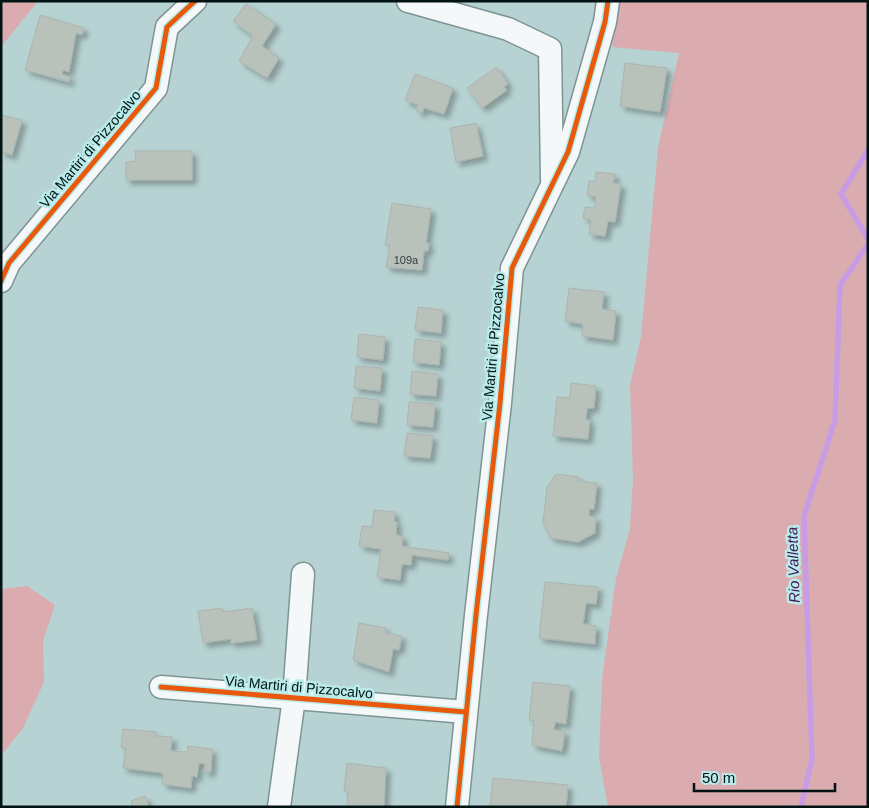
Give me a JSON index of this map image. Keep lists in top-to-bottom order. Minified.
{"streets":{"street":["Via Martiri di Pizzocalvo"]},"water":["Rio Valletta"],"house_numbers":["109a"],"scale_bar":"50 m"}
